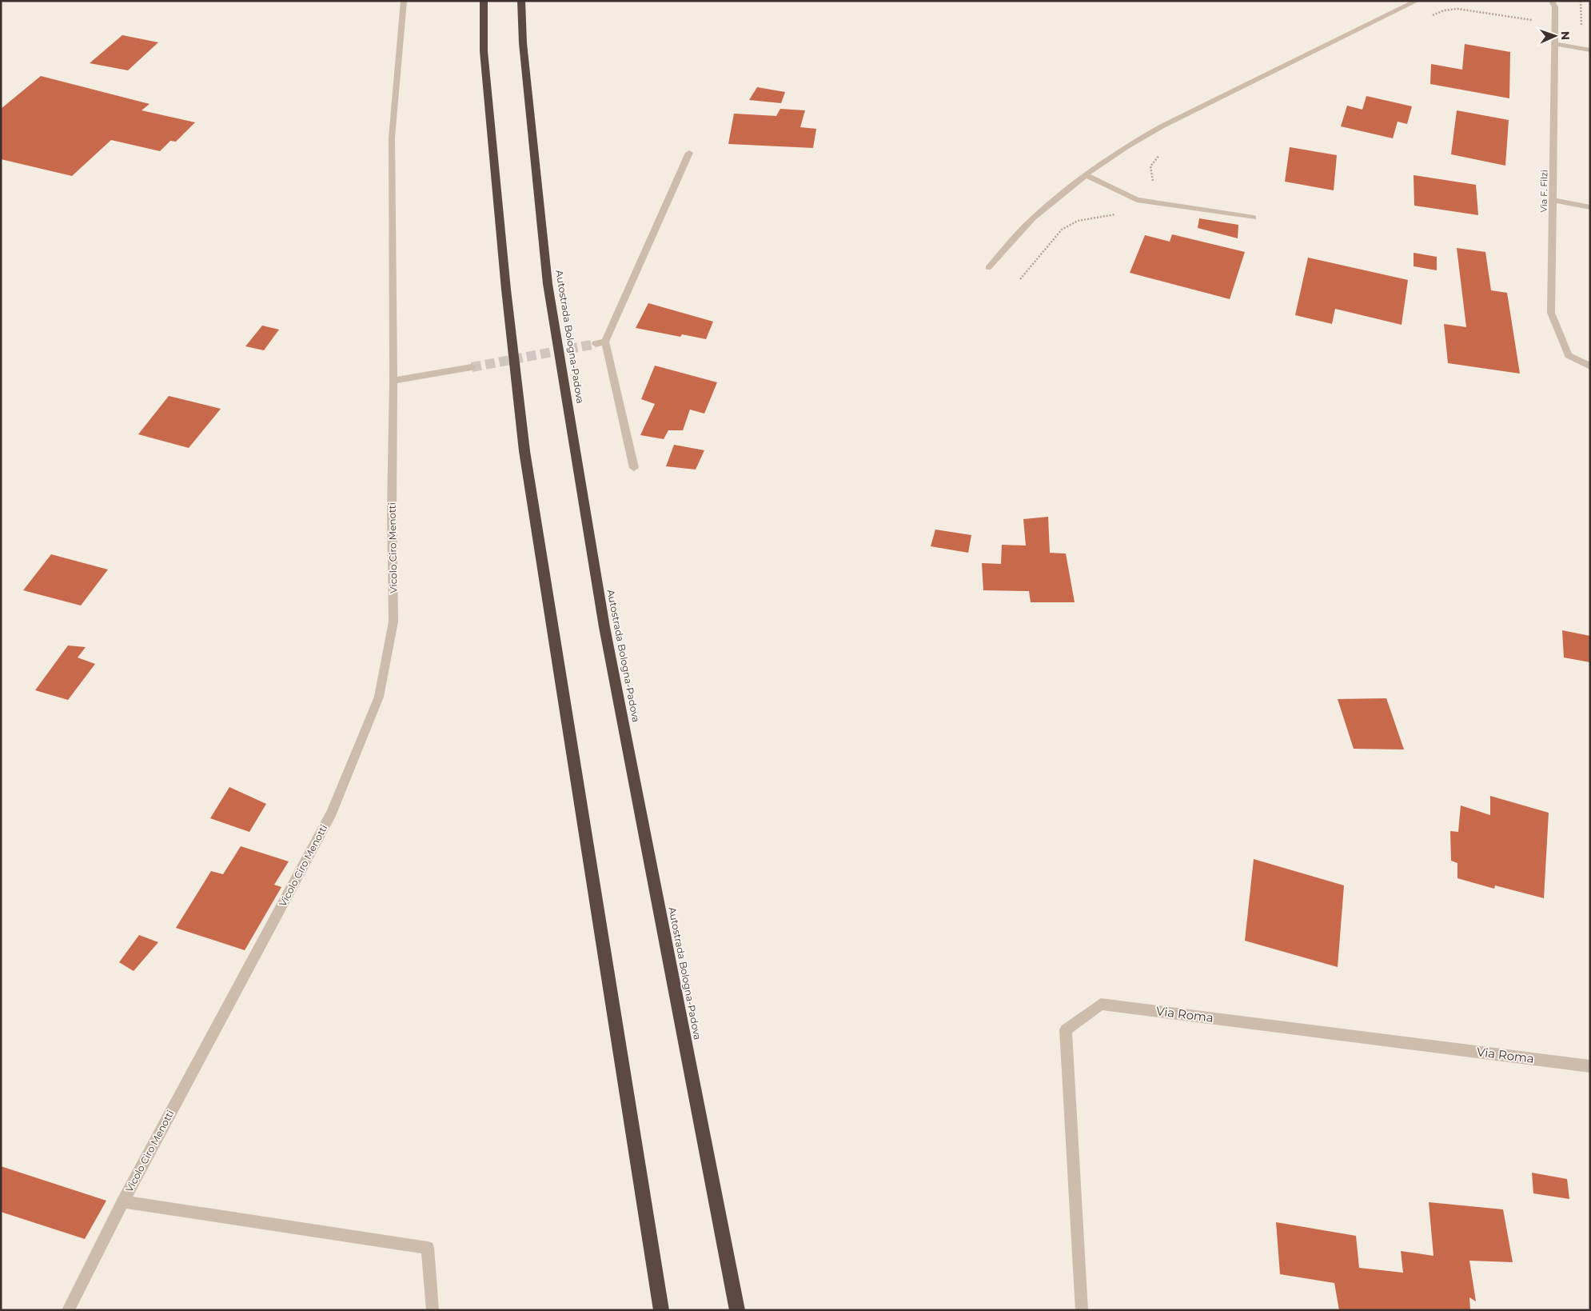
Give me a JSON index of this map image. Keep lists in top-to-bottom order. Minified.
{"streets":{"highway":["Autostrada Bologna-Padova"],"street":["Via F. Filzi","Vicolo Ciro Menotti","Via Roma"]},"north":"right"}
